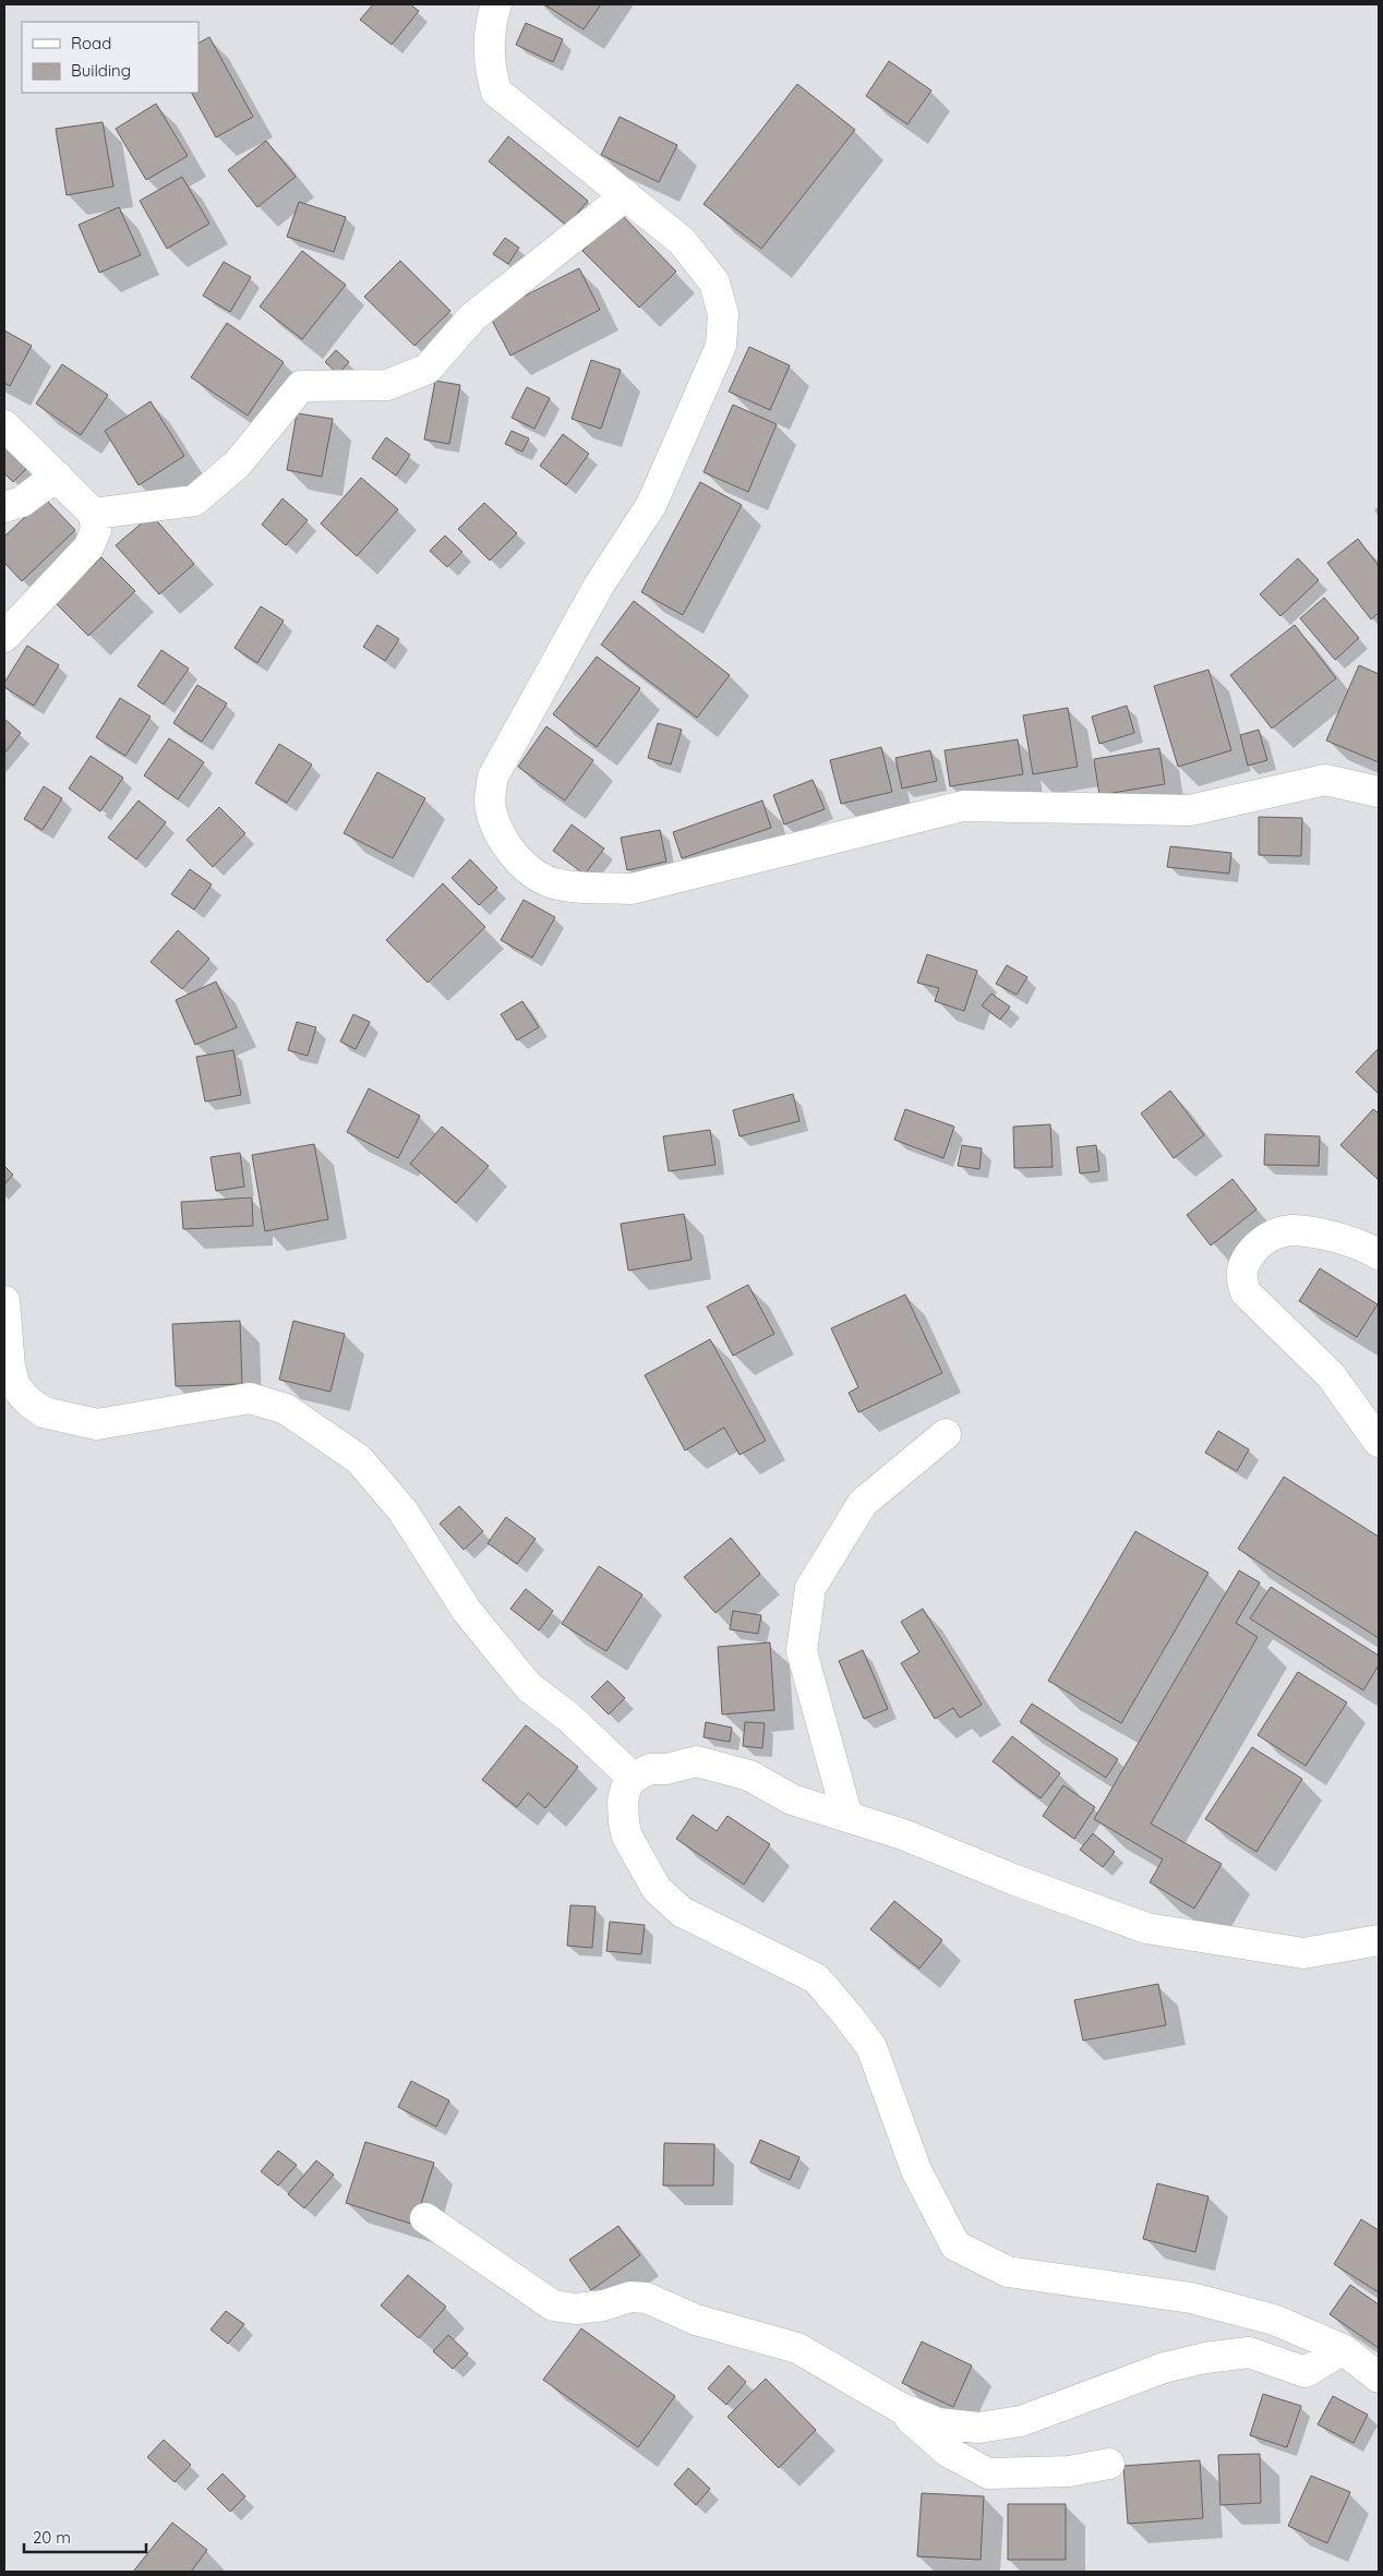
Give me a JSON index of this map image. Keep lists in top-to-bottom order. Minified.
{"legend":["Road","Building"],"scale_bar":"20 m"}
